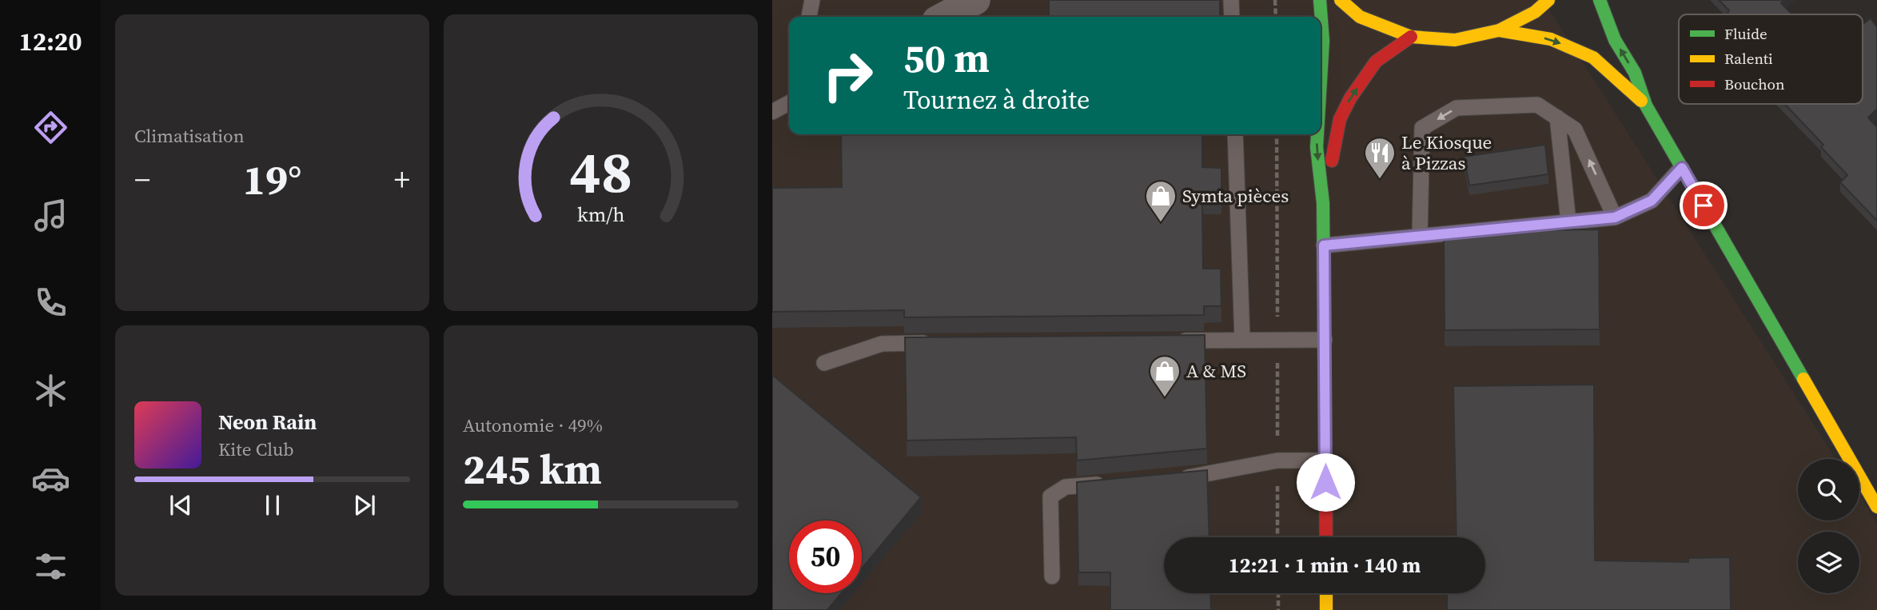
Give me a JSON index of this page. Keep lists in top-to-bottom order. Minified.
{"places":{"restaurant":["Le Kiosque à Pizzas"],"shop":["Symta pièces","A & MS"]},"legend":["Fluide","Ralenti","Bouchon"],"page":{"tabs":"12:20","tile":["Climatisation",["Autonomie · 49%","245 km"]],"turn":["50 m","Tournez à droite"],"heat":["−","19°","+"],"song":["Neon Rain","Kite Club"],"limit":"50","trip":"12:21 · 1 min · 140 m","gauge":["48","km/h"]}}
